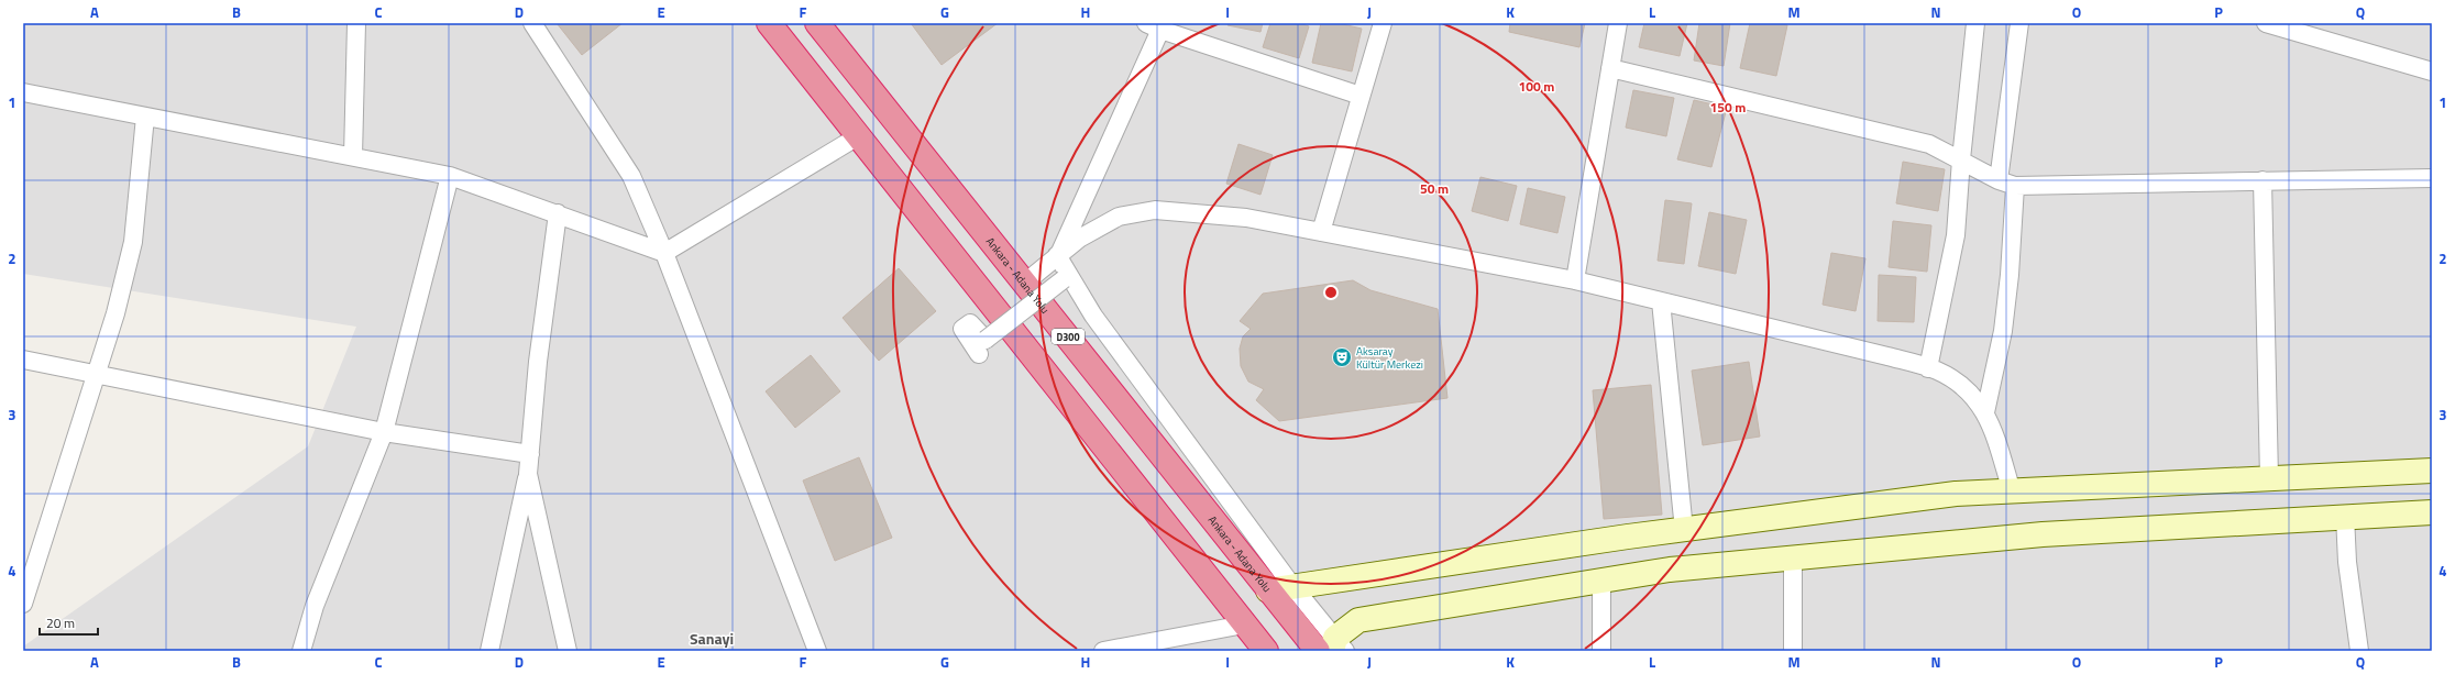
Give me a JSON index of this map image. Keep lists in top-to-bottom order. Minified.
{"streets":{"highway":["Ankara - Adana Yolu","D300"]},"districts":["Sanayi"],"places":{"theatre":["Aksaray Kültür Merkezi"]},"scale_bar":"20 m","grid":{"columns":["A","B","C","D","E","F","G","H","I","J","K","L","M","N","O","P","Q"],"rows":["1","2","3","4"]},"rings":["100 m","150 m","50 m"]}
